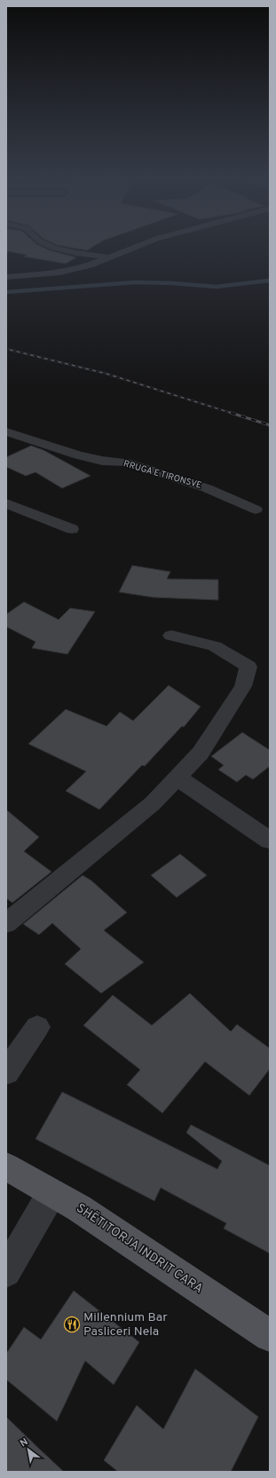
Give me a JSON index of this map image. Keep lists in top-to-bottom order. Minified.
{"streets":{"main road":["SHËTITORJA INDRIT CARA"],"street":["RRUGA E TIRONSVE"]},"places":{"restaurant":["Millennium Bar Pasliceri Nela"]},"north":"top left"}
